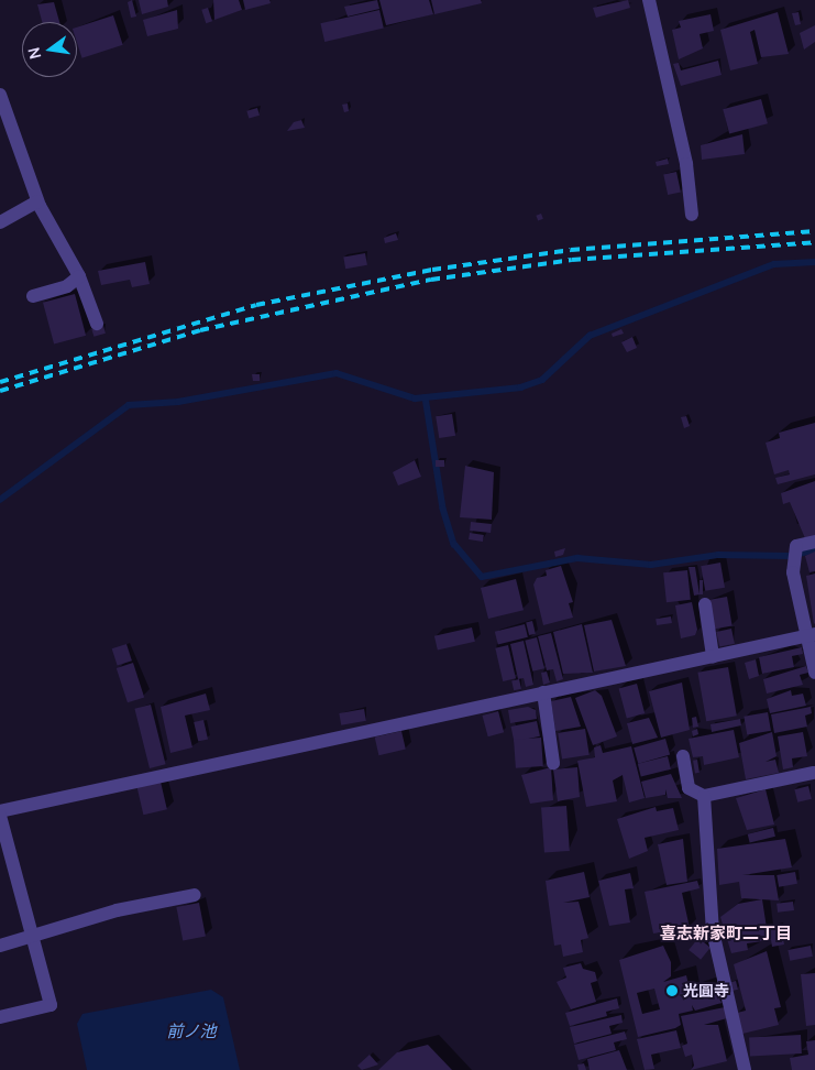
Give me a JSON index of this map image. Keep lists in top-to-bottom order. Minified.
{"districts":["喜志新家町二丁目"],"water":["前ノ池"],"places":["光圓寺"],"north":"left"}
